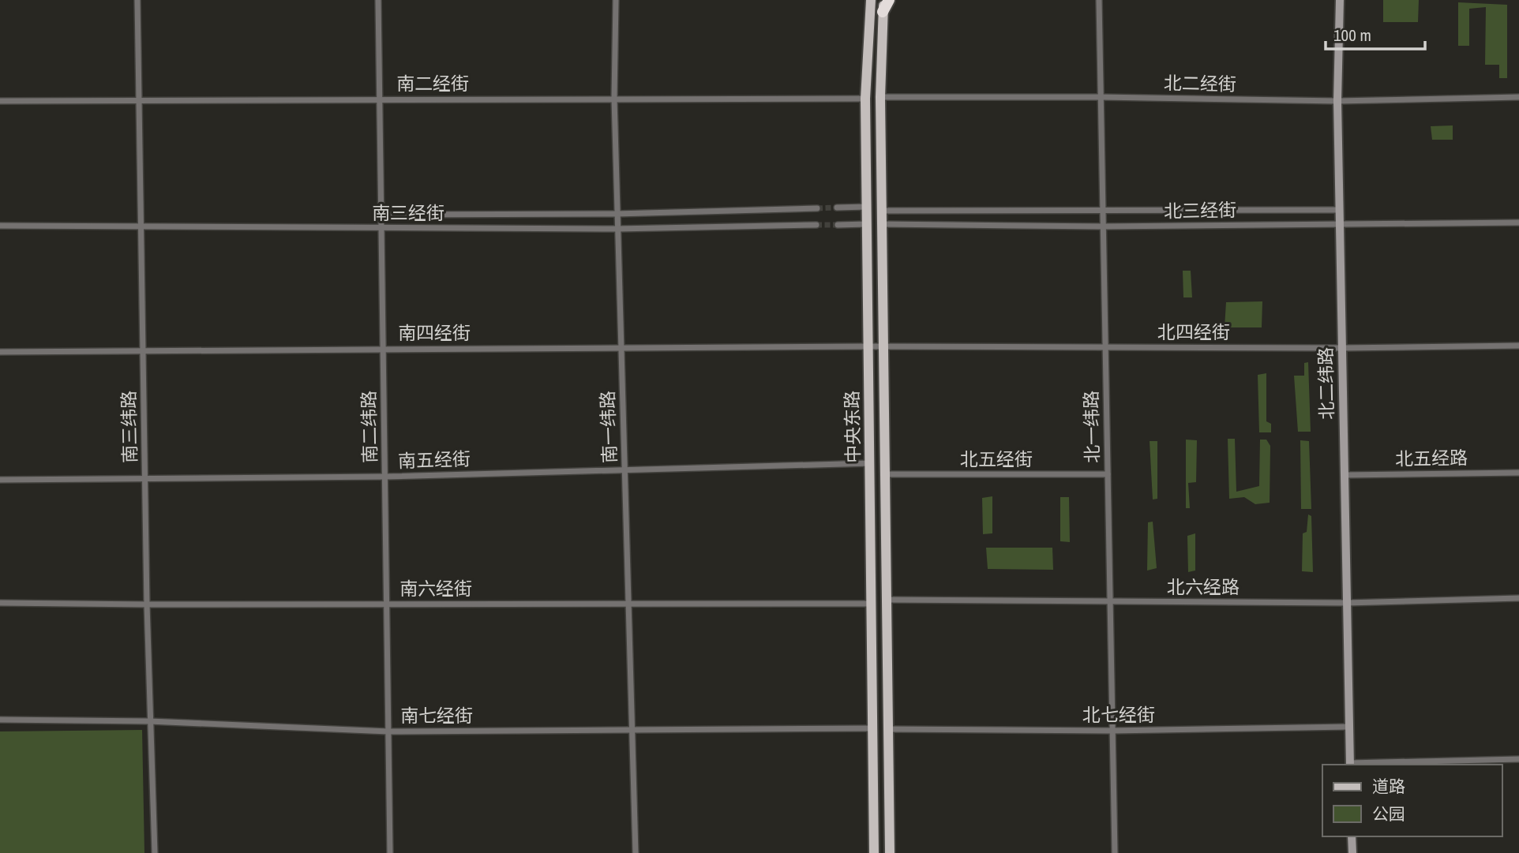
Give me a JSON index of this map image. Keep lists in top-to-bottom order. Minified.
{"streets":{"main road":["中央东路"],"street":["南二经街","北二经街","北三经街","南三经街","北四经街","南四经街","北二纬路","南三纬路","南二纬路","南一纬路","北一纬路","北五经路","北五经街","南五经街","北六经路","南六经街","北七经街","南七经街"]},"crossings":[["南二经街","南三纬路"],["南二经街","南二纬路"],["南二经街","南一纬路"],["南二经街","中央东路"],["北二经街","北二纬路"],["北二经街","中央东路"],["北二经街","北一纬路"],["北三经街","北二纬路"],["北三经街","中央东路"],["北三经街","北一纬路"],["南三经街","南三纬路"],["南三经街","南二纬路"],["南三经街","南一纬路"],["北四经街","南四经街"],["北四经街","北二纬路"],["北四经街","中央东路"],["北四经街","北一纬路"],["南四经街","南三纬路"],["南四经街","南二纬路"],["南四经街","南一纬路"],["南四经街","中央东路"],["北二纬路","北五经路"],["北二纬路","北六经路"],["北二纬路","北七经街"],["南三纬路","南五经街"],["南三纬路","南六经街"],["南三纬路","南七经街"],["南二纬路","南五经街"],["南二纬路","南六经街"],["南二纬路","南七经街"],["南一纬路","南五经街"],["南一纬路","南六经街"],["南一纬路","南七经街"],["中央东路","北五经街"],["中央东路","南五经街"],["中央东路","北六经路"],["中央东路","南六经街"],["中央东路","北七经街"],["中央东路","南七经街"],["北一纬路","北五经街"],["北一纬路","北六经路"],["北一纬路","北七经街"]],"legend":["道路","公园"],"scale_bar":"100 m"}
